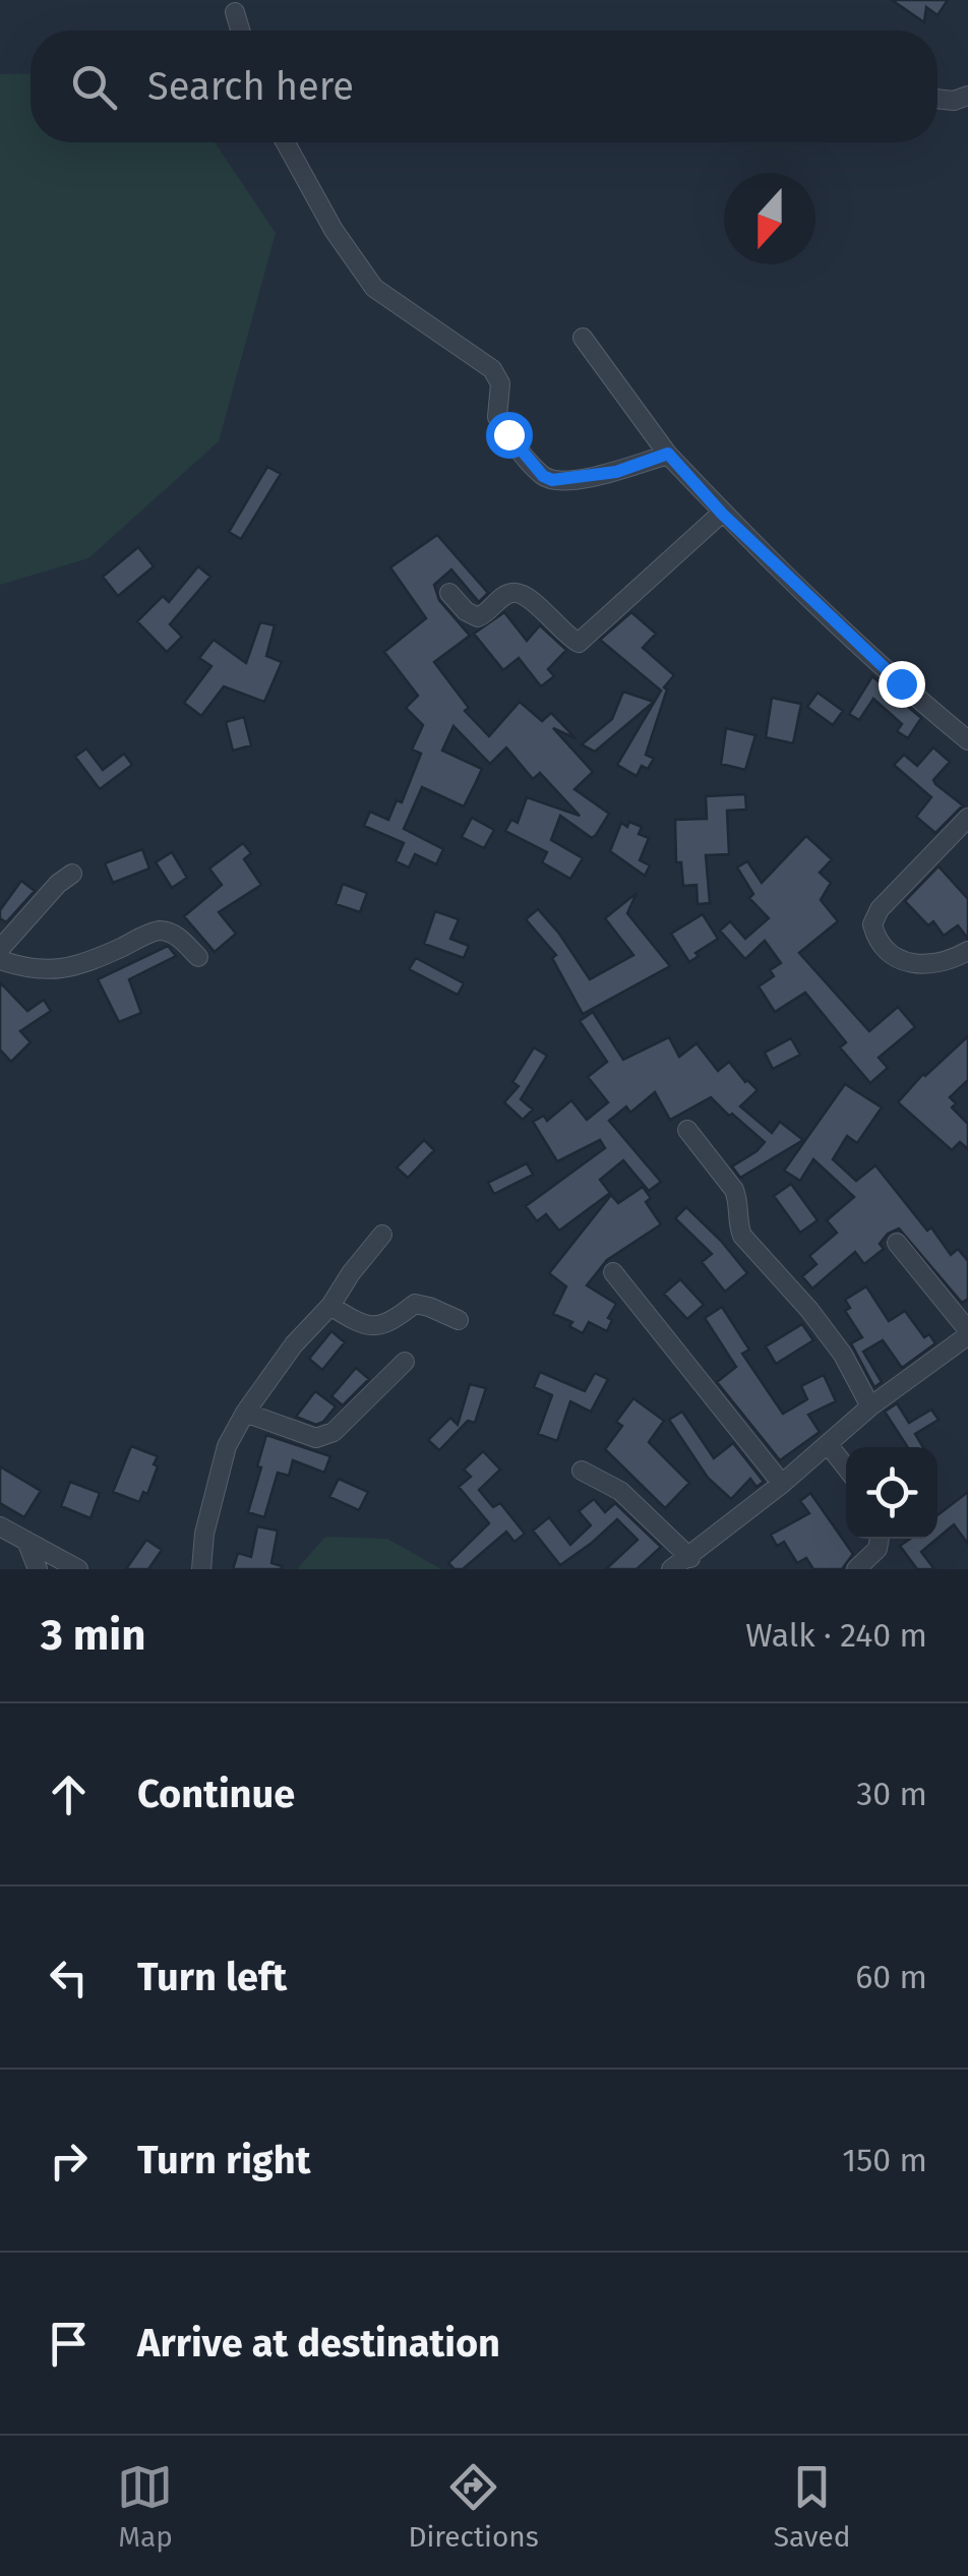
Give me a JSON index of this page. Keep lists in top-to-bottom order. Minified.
{"north":"bottom","page":{"search":"Search here","heading":["3 min","Walk · 240 m"],"list":[["Continue","30 m"],["Turn left","60 m"],["Turn right","150 m"],"Arrive at destination"],"nav":["Map","Directions","Saved"]}}
